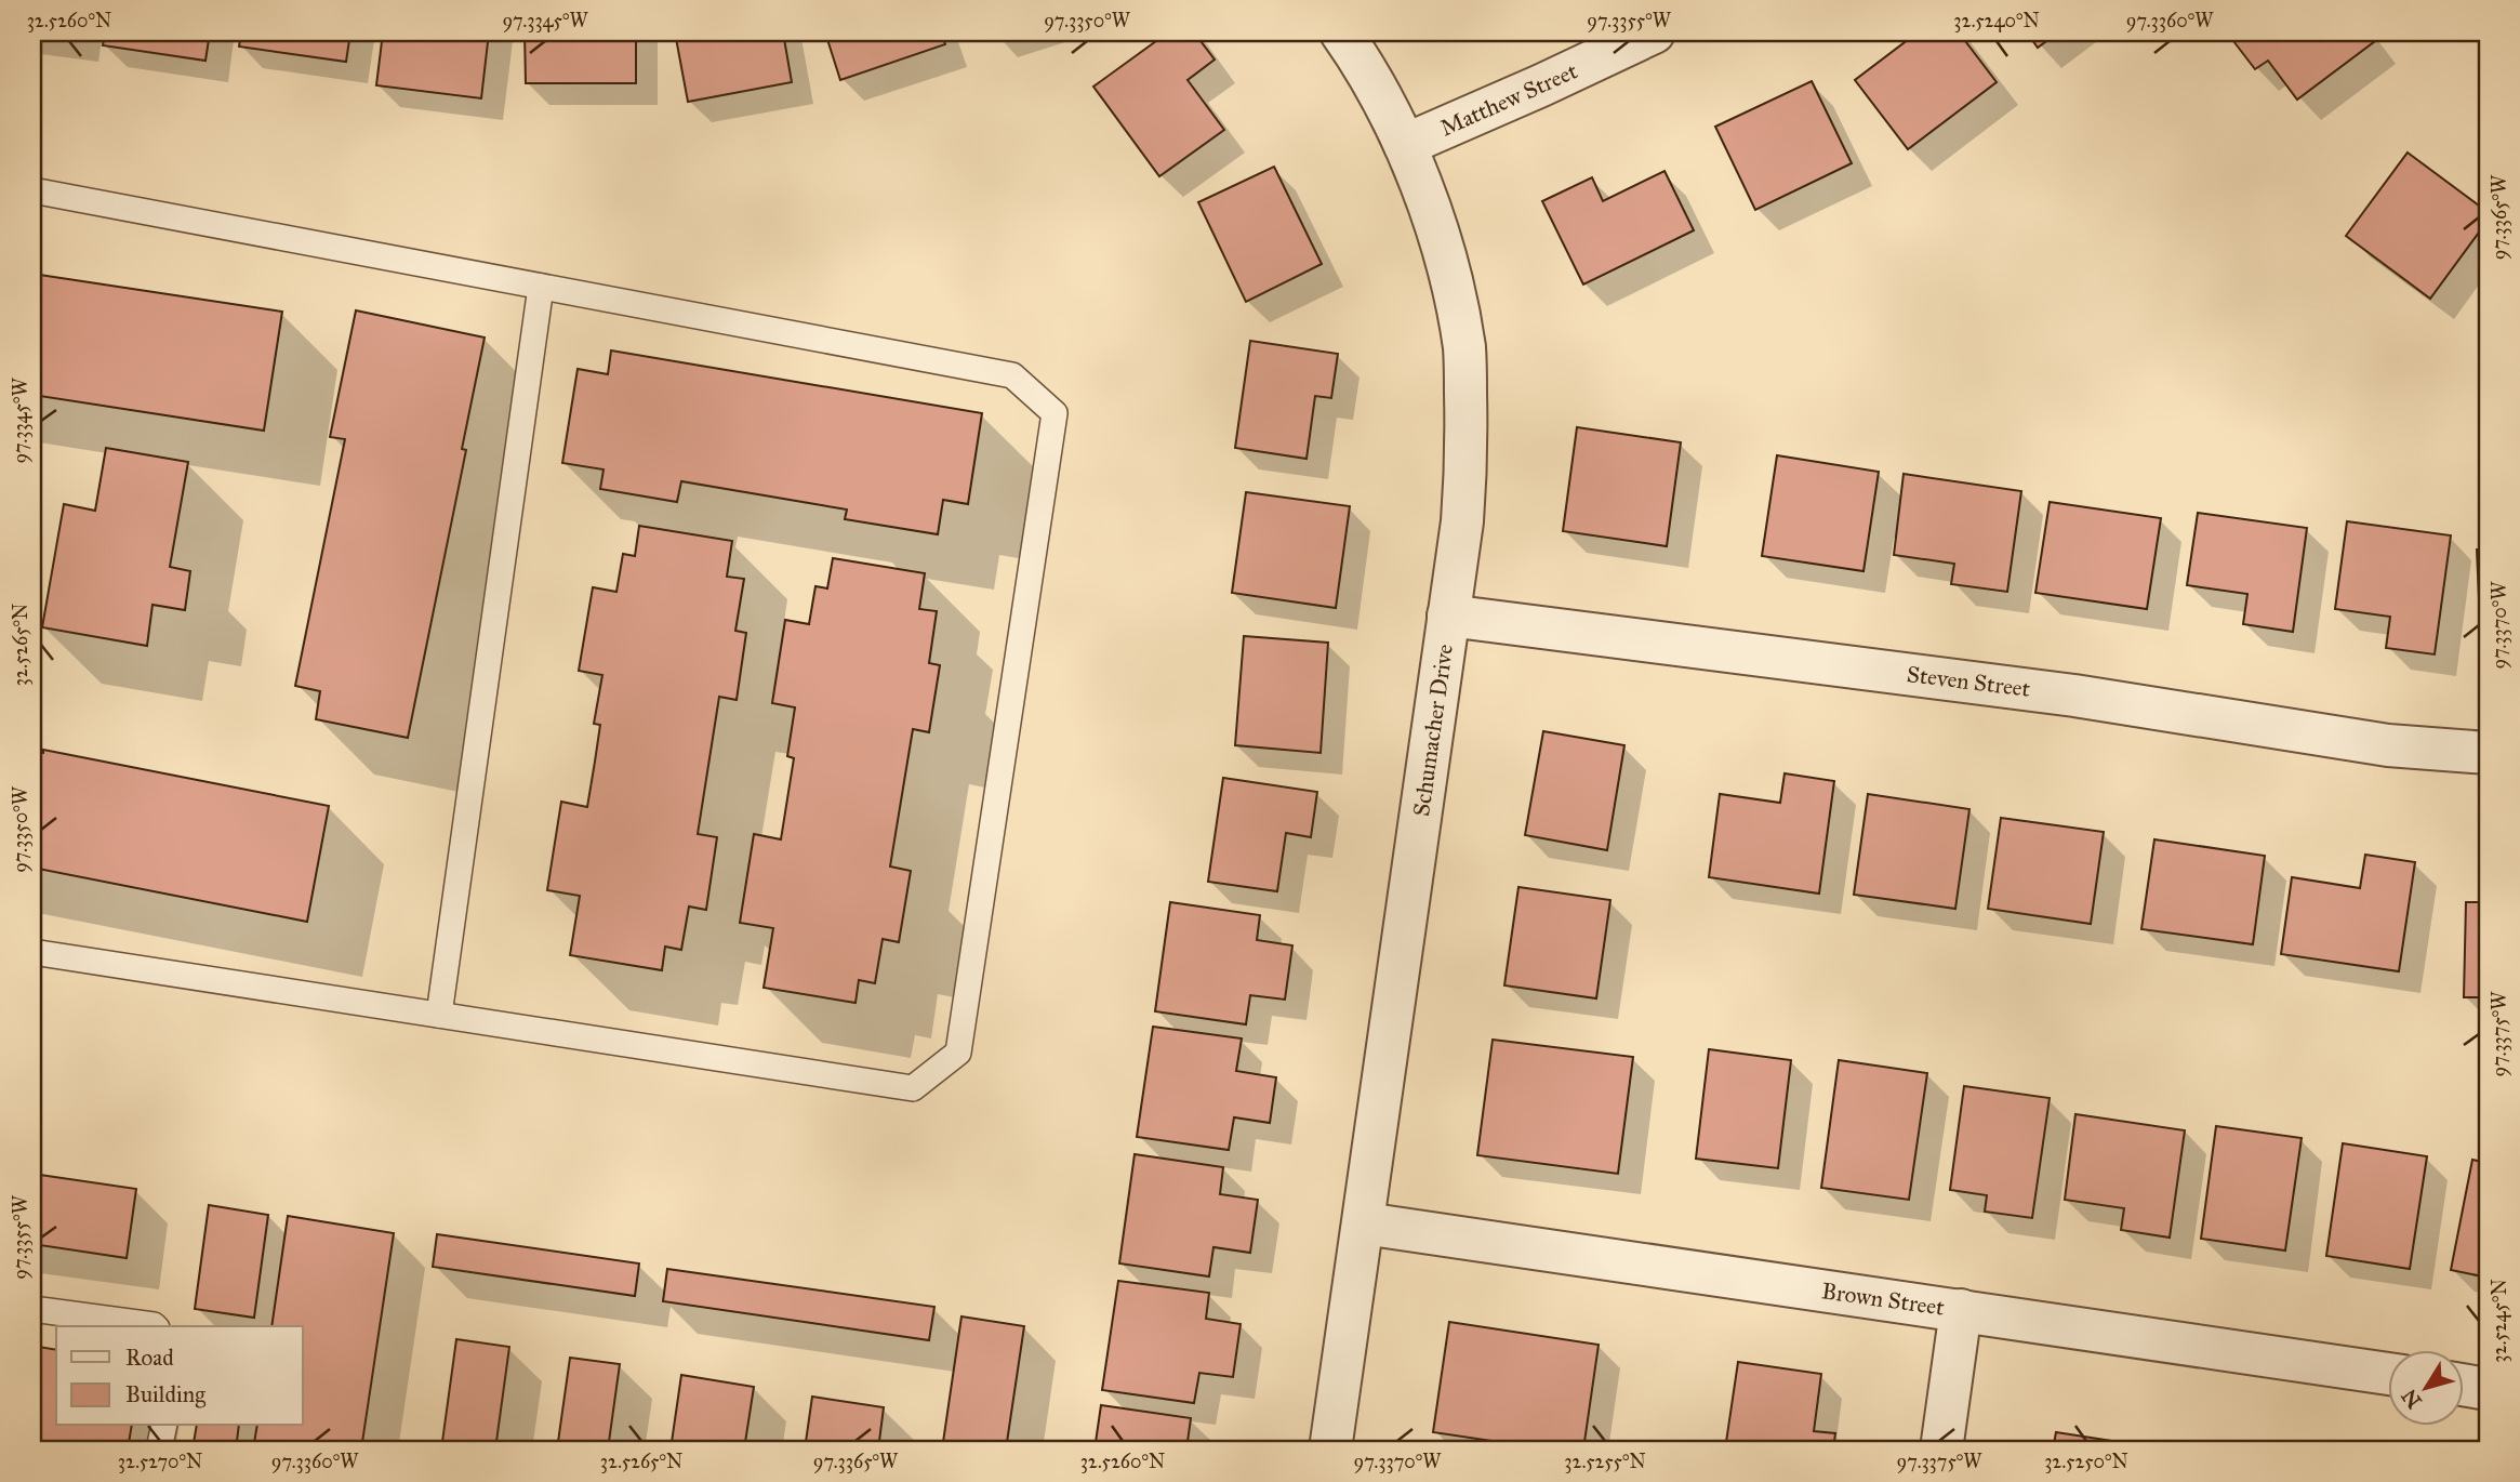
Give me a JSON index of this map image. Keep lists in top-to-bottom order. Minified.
{"streets":{"street":["Matthew Street","Steven Street","Schumacher Drive","Brown Street"]},"crossings":[["Matthew Street","Schumacher Drive"],["Steven Street","Schumacher Drive"],["Schumacher Drive","Brown Street"]],"legend":["Road","Building"],"north":"bottom left","coordinates":["32.5260°N","97.3345°W","97.3350°W","97.3355°W","32.5240°N","97.3360°W","97.3365°W","97.3370°W","32.5265°N","97.3375°W","32.5245°N","32.5270°N","32.5255°N","32.5250°N"]}
